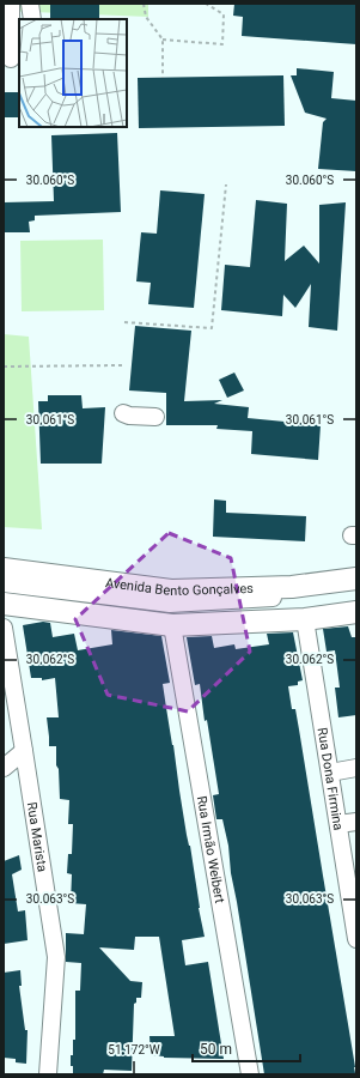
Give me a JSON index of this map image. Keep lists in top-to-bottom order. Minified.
{"streets":{"main road":["Avenida Bento Gonçalves"],"street":["Rua Dona Firmina","Rua Marista","Rua Irmão Weibert"]},"scale_bar":"50 m","coordinates":["30.060°S","30.061°S","30.062°S","30.063°S","51.172°W"]}
